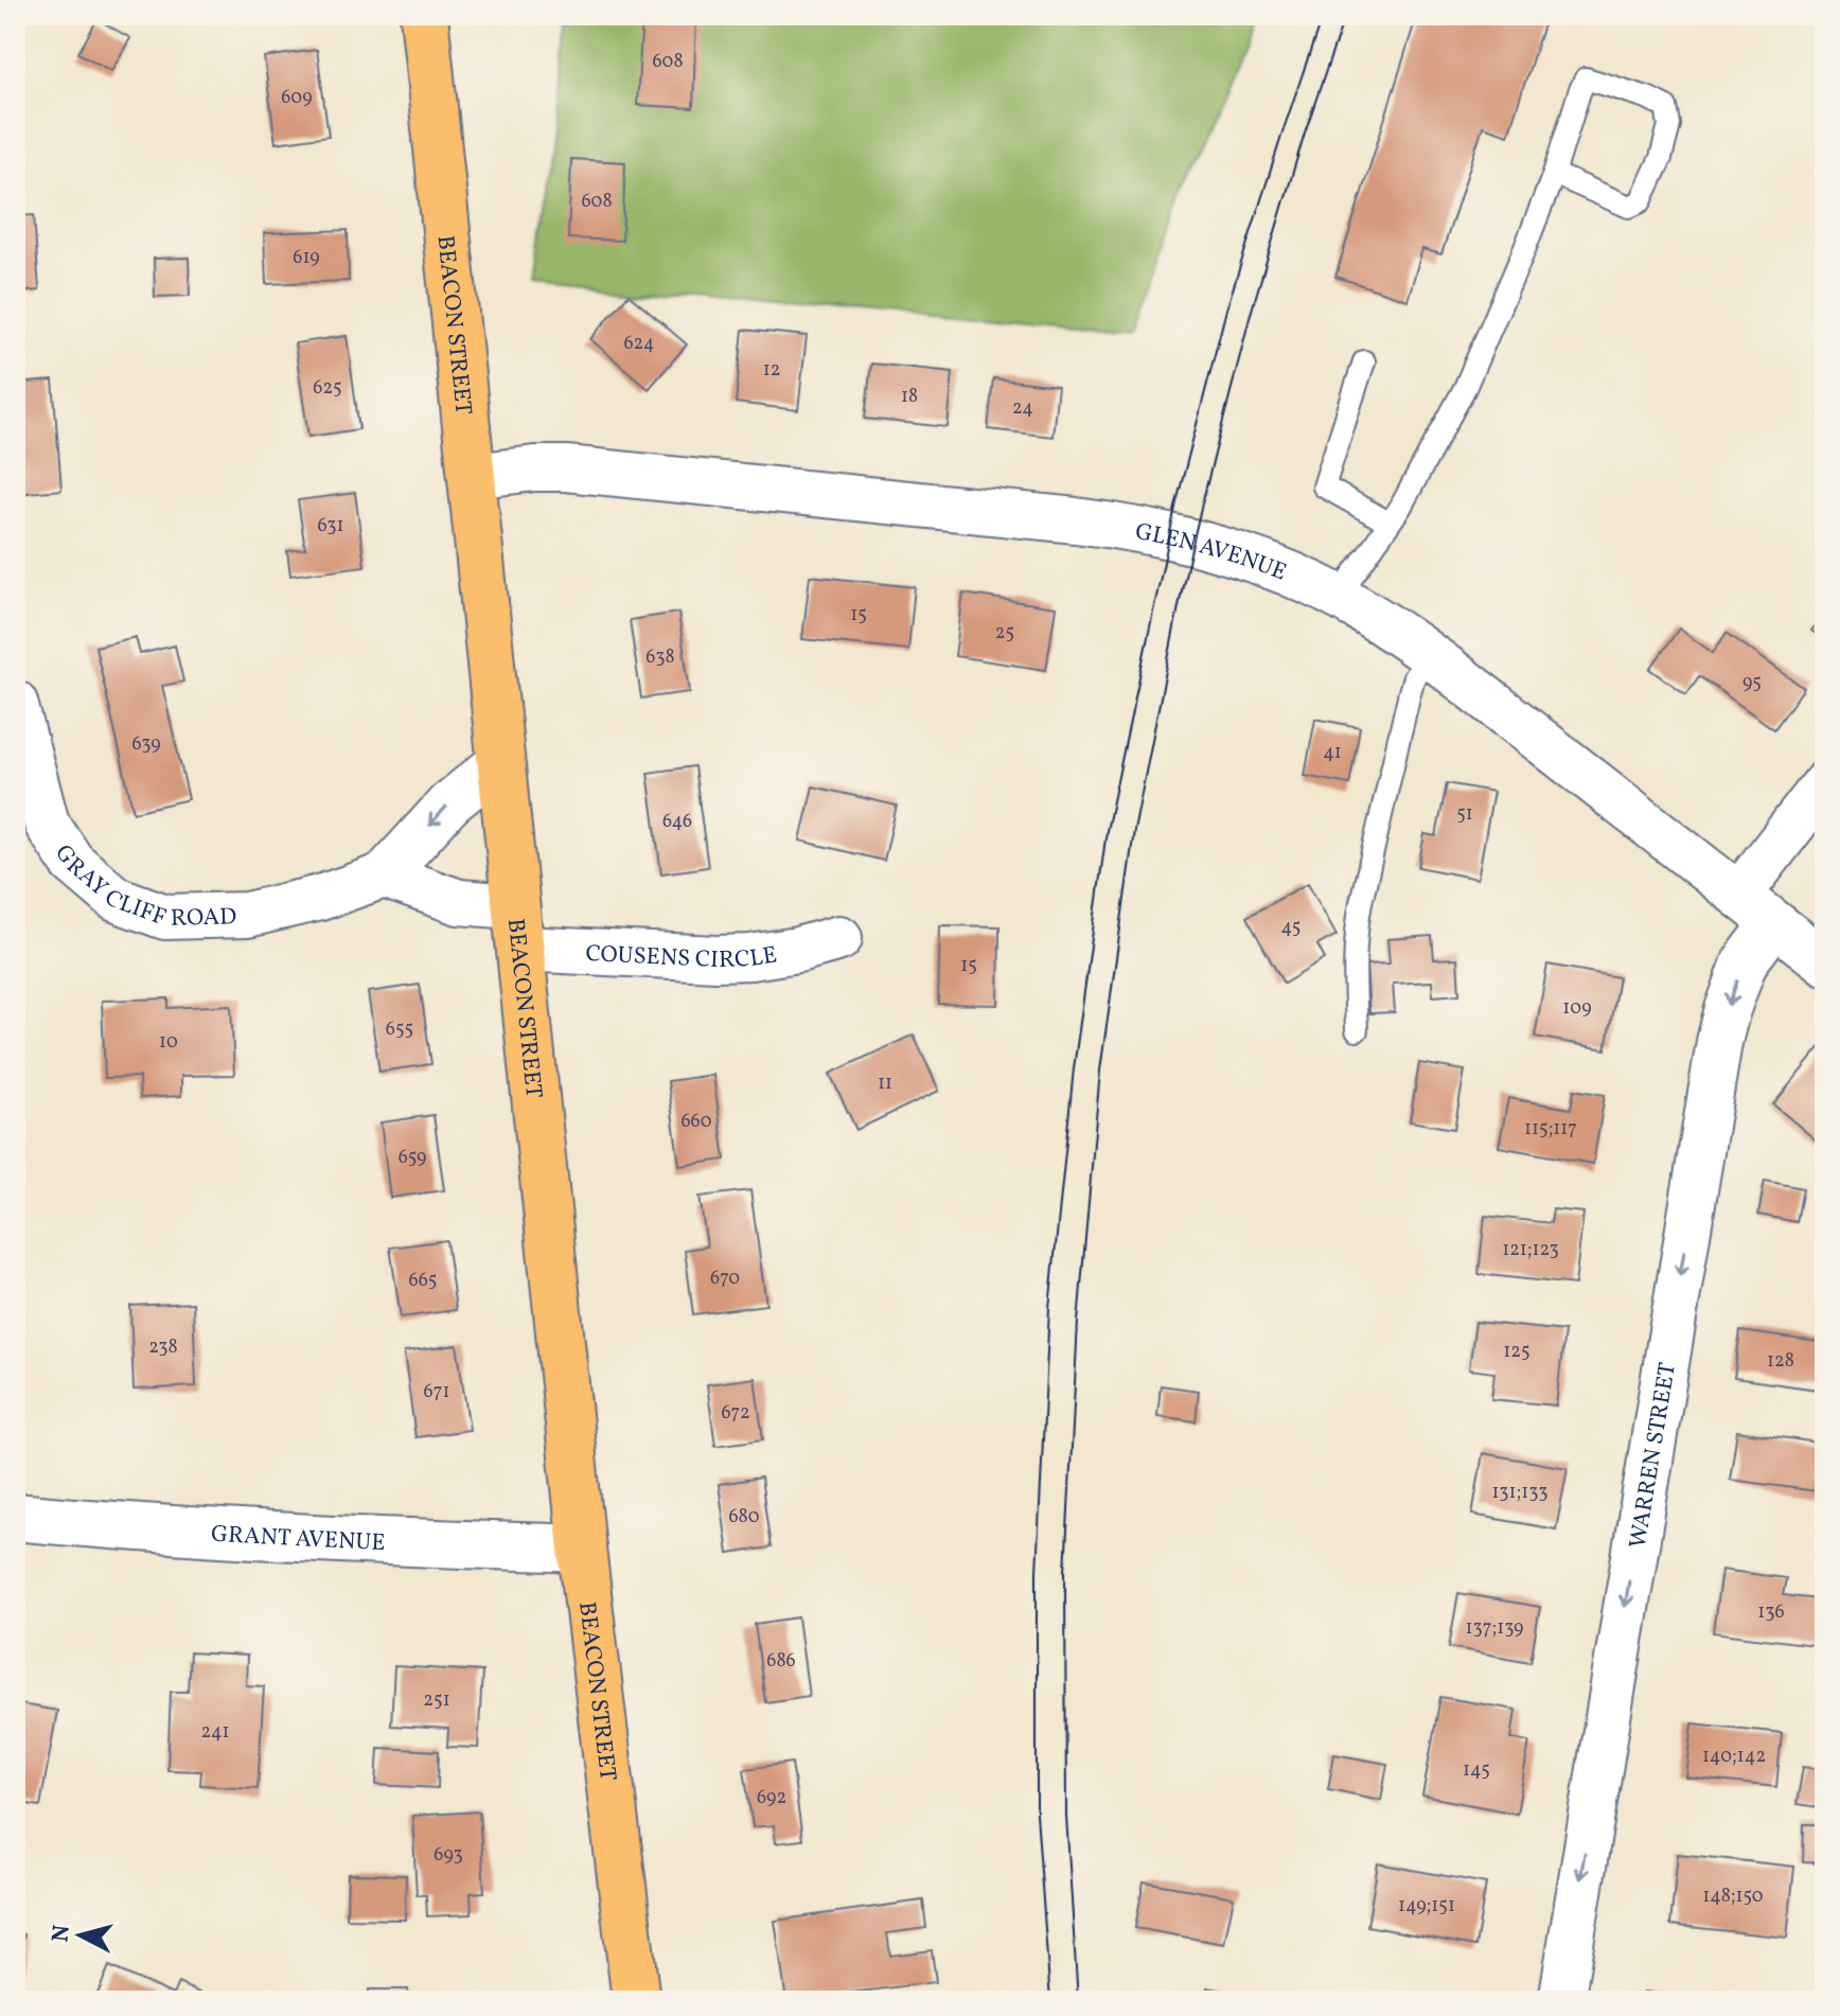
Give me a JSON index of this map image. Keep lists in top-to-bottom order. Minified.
{"streets":{"main road":["BEACON STREET"],"street":["GLEN AVENUE","GRAY CLIFF ROAD","COUSENS CIRCLE","WARREN STREET","GRANT AVENUE"]},"crossings":[["BEACON STREET","GLEN AVENUE"],["BEACON STREET","GRAY CLIFF ROAD"],["BEACON STREET","COUSENS CIRCLE"],["BEACON STREET","GRANT AVENUE"],["GLEN AVENUE","WARREN STREET"]],"one_way":["WARREN STREET"],"house_numbers":["608","609","608","619","624","12","625","18","24","631","15","25","638","95","639","41","51","646","45","15","109","655","10","11","660","115;117","659","121;123","670","665","238","125","128","671","672","131;133","680","136","137;139","686","251","241","140;142","145","692","693","148;150","149;151"],"north":"left"}
